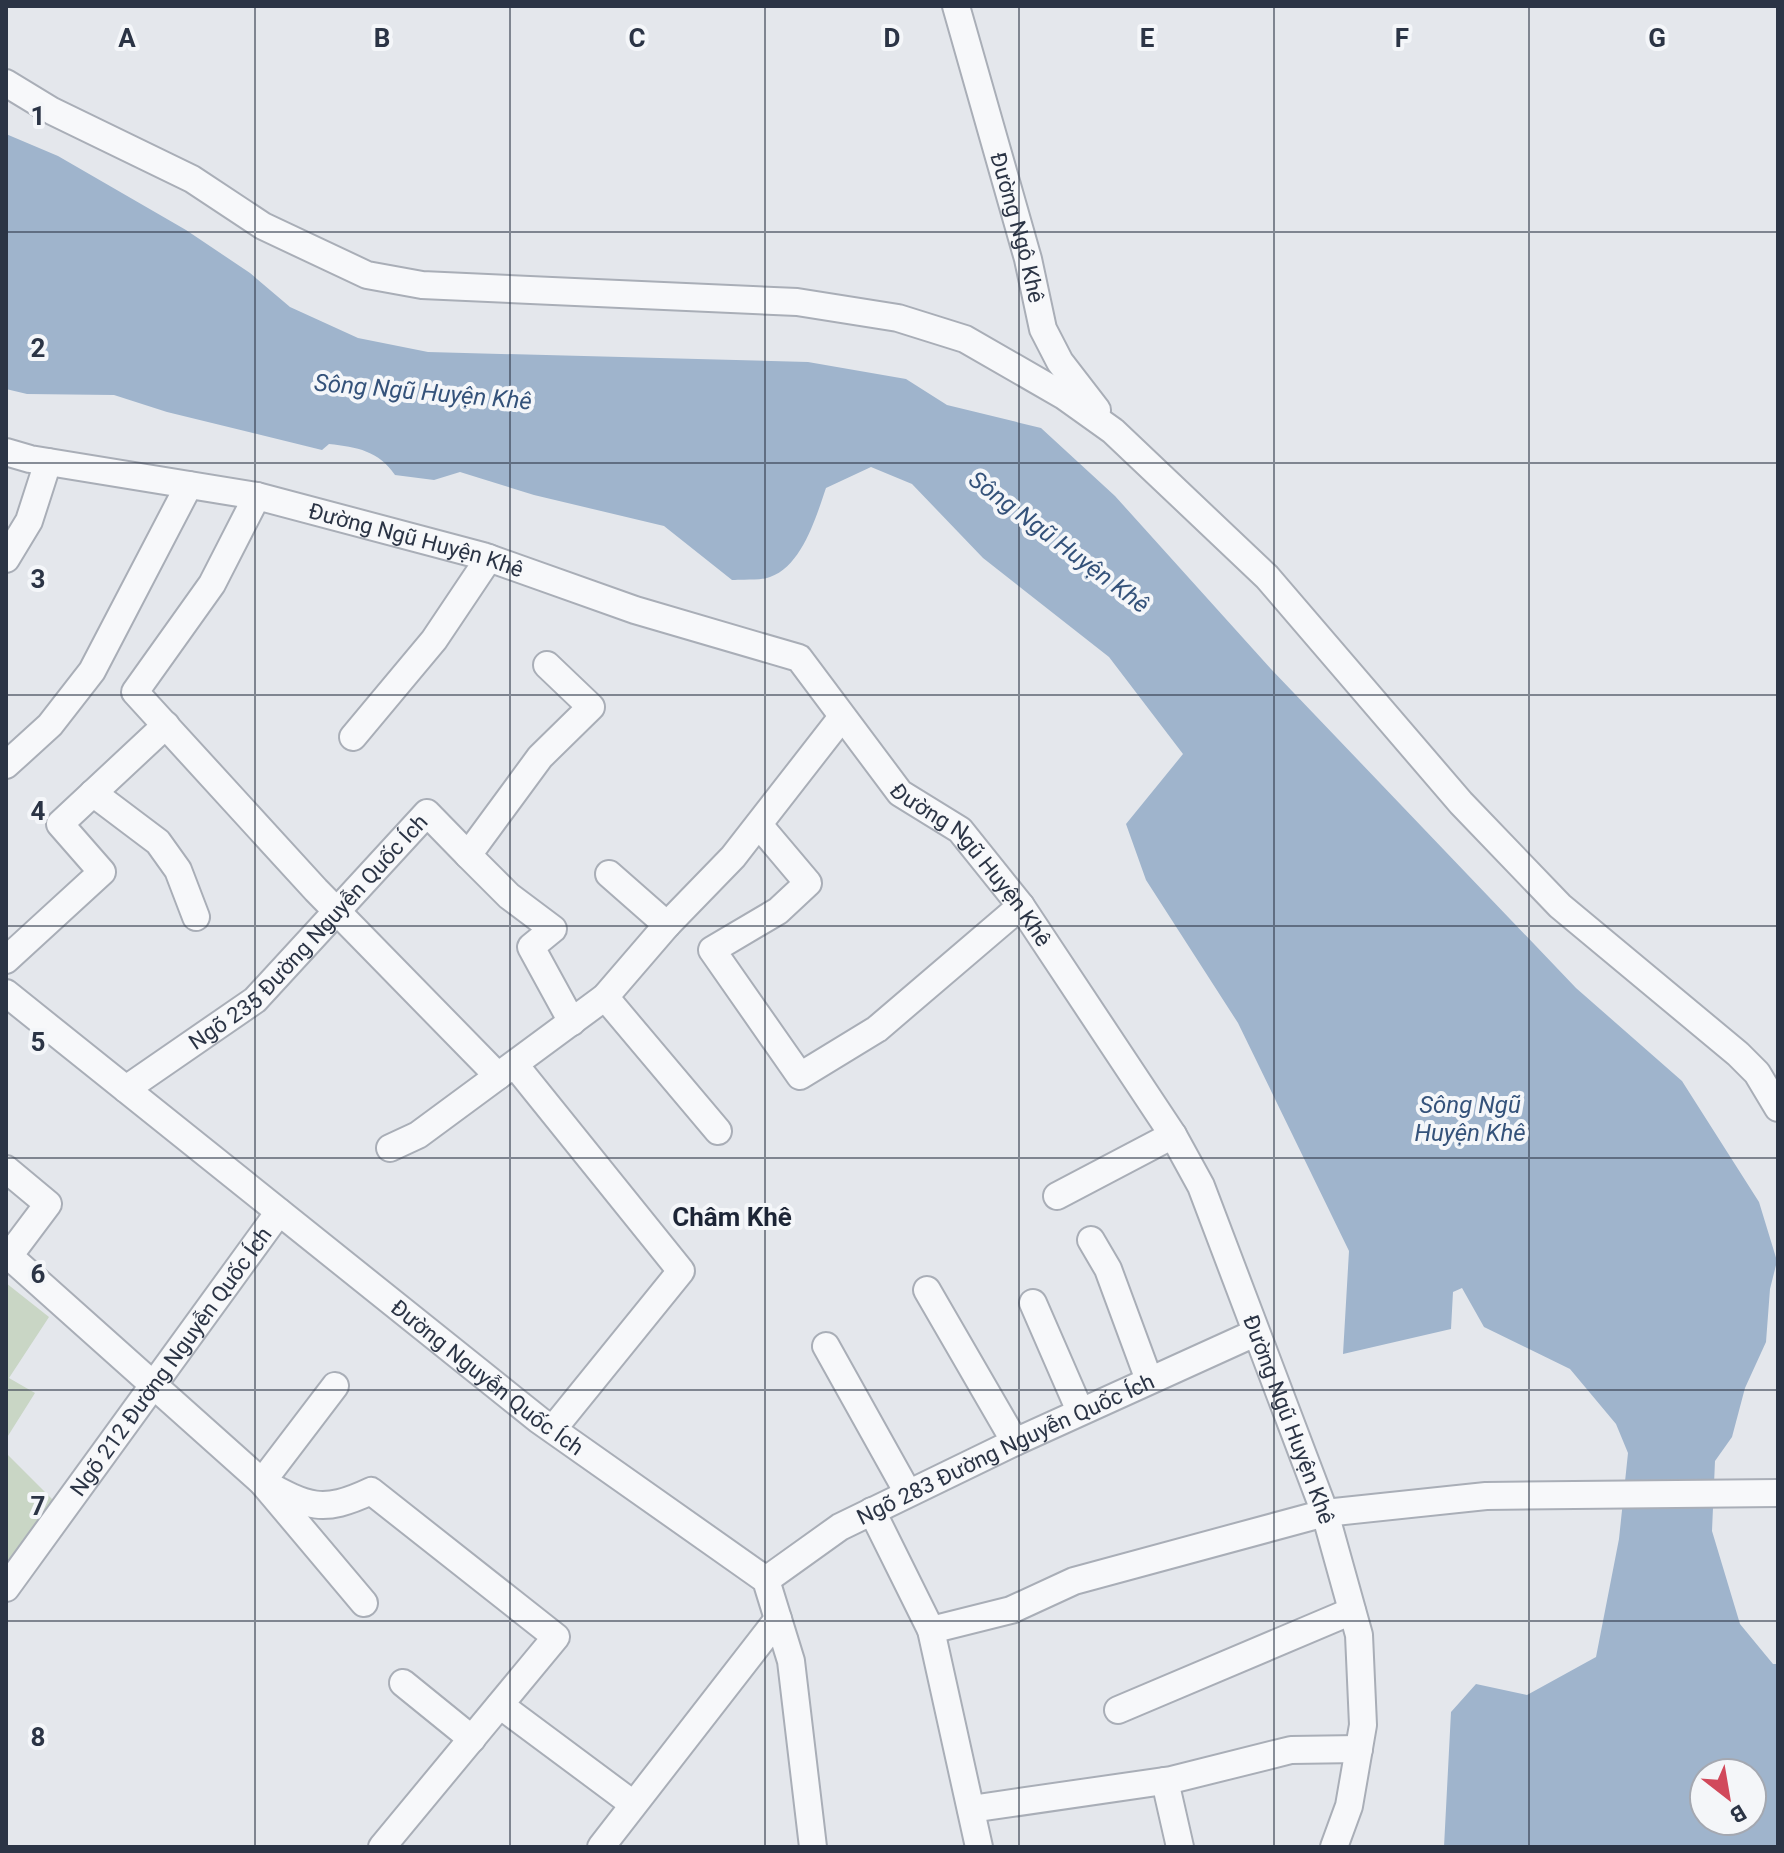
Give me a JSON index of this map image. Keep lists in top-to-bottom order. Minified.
{"streets":{"street":["Đường Ngô Khê","Đường Ngũ Huyện Khê","Ngõ 235 Đường Nguyễn Quốc Ích","Ngõ 212 Đường Nguyễn Quốc Ích","Đường Nguyễn Quốc Ích","Ngõ 283 Đường Nguyễn Quốc Ích"]},"crossings":[["Đường Ngũ Huyện Khê","Ngõ 283 Đường Nguyễn Quốc Ích"],["Ngõ 235 Đường Nguyễn Quốc Ích","Đường Nguyễn Quốc Ích"],["Ngõ 212 Đường Nguyễn Quốc Ích","Đường Nguyễn Quốc Ích"],["Đường Nguyễn Quốc Ích","Ngõ 283 Đường Nguyễn Quốc Ích"]],"districts":["Châm Khê"],"water":["Sông Ngũ Huyện Khê"],"north":"bottom right","grid":{"columns":["A","B","C","D","E","F","G"],"rows":["1","2","3","4","5","6","7","8"]}}
